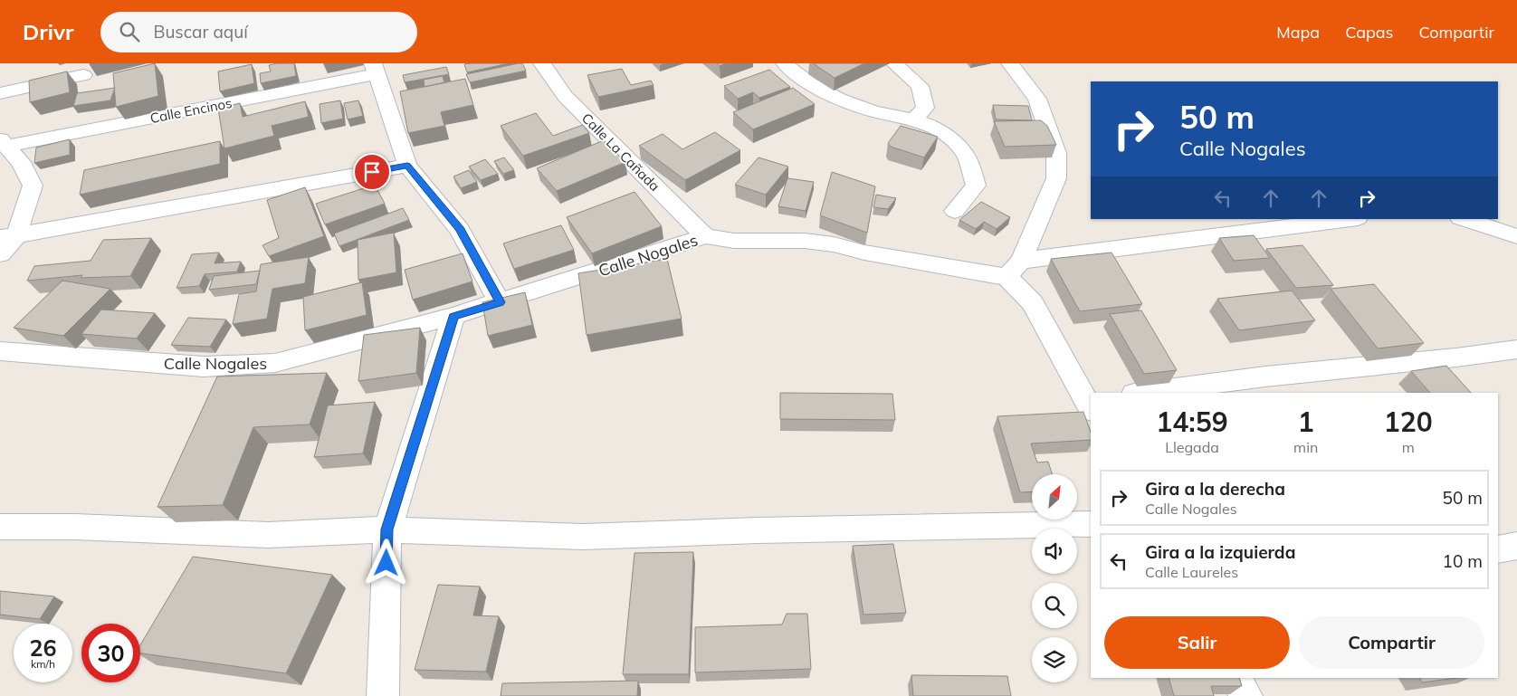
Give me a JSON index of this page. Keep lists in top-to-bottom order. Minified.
{"streets":{"street":["Calle Encinos","Calle La Cañada","Calle Nogales"]},"crossings":[["Calle La Cañada","Calle Nogales"]],"north":"top right","page":{"header":"Drivr","search":"Buscar aquí","nav":["Mapa","Capas","Compartir"],"turn":["50 m","Calle Nogales"],"eta":["14:59","Llegada","1","min","120","m"],"list":[{"name":"Gira a la derecha","note":"Calle Nogales","value":"50 m"},{"name":"Gira a la izquierda","note":"Calle Laureles","value":"10 m"}],"buttons":["Salir","Compartir"],"speed":"26 km/h","limit":"30"}}
